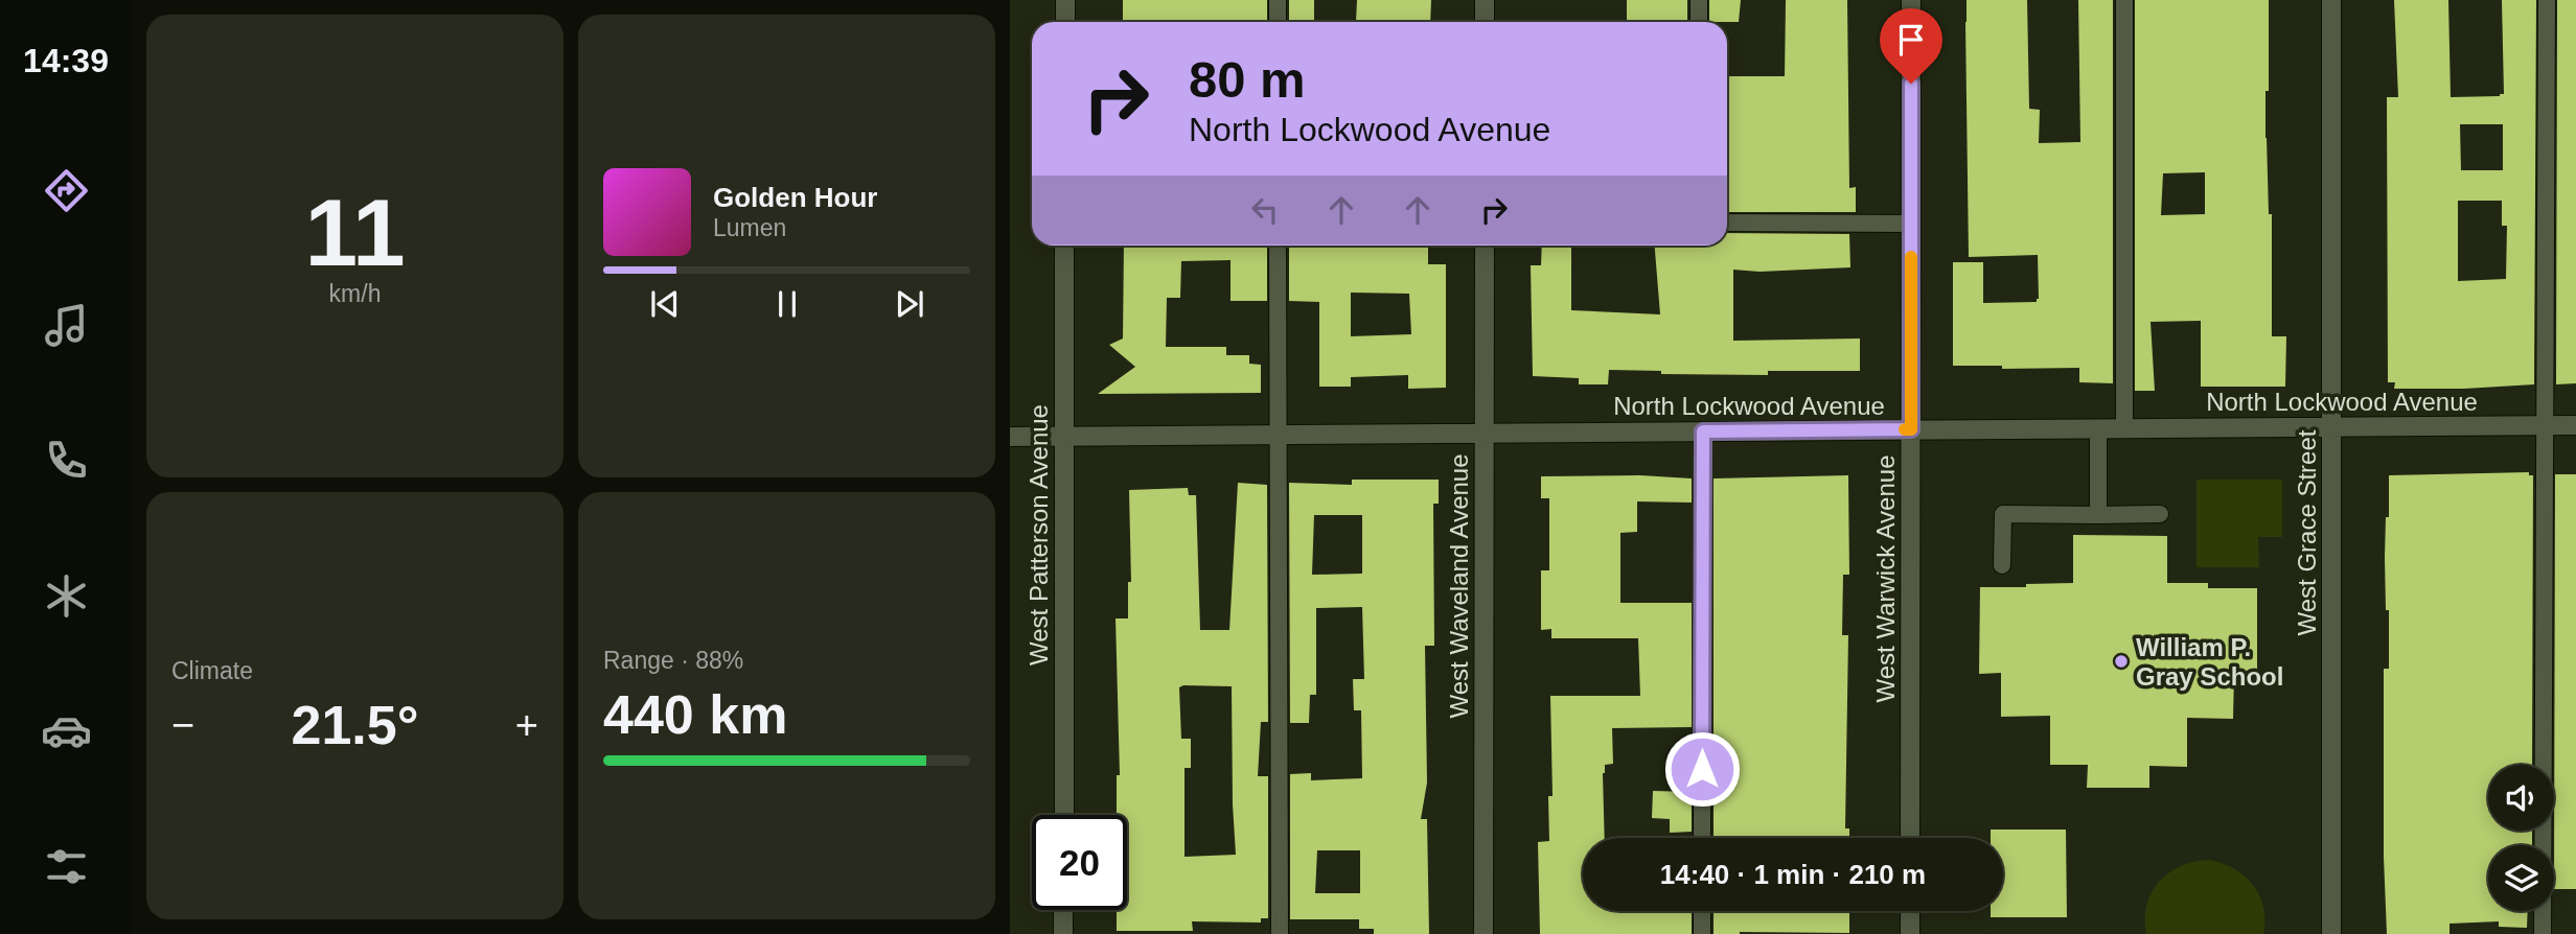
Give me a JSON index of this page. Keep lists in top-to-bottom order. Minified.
{"streets":{"street":["North Lockwood Avenue","West Grace Street","West Patterson Avenue","West Warwick Avenue","West Waveland Avenue"]},"crossings":[["North Lockwood Avenue","West Grace Street"],["North Lockwood Avenue","West Patterson Avenue"],["North Lockwood Avenue","West Warwick Avenue"],["North Lockwood Avenue","West Waveland Avenue"]],"places":["William P. Gray School"],"page":{"tabs":"14:39","tile":[["11","km/h"],"Climate",["Range · 88%","440 km"]],"turn":["80 m","North Lockwood Avenue"],"song":["Golden Hour","Lumen"],"heat":["−","21.5°","+"],"limit":"20","trip":"14:40 · 1 min · 210 m"}}
